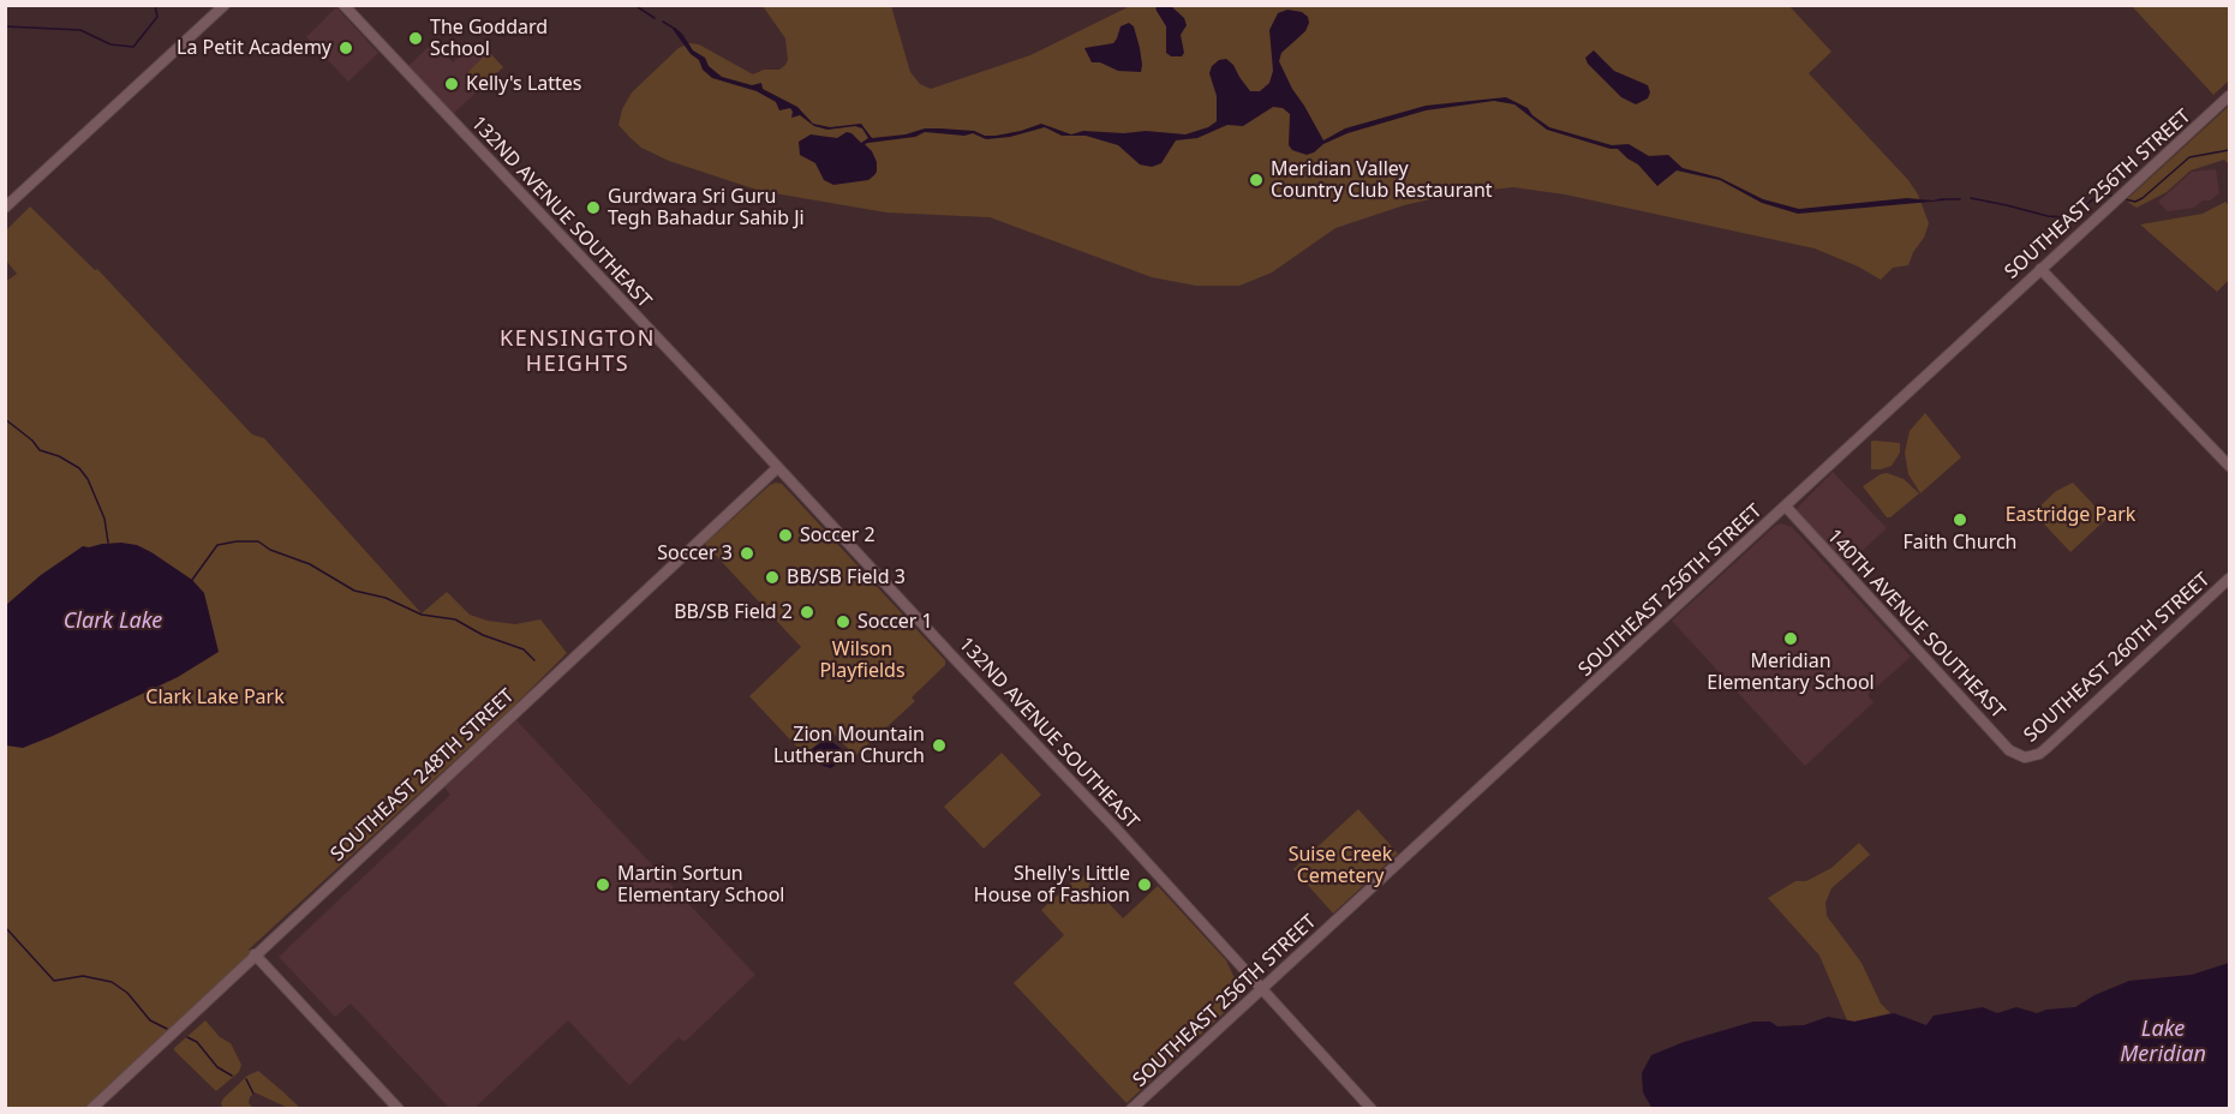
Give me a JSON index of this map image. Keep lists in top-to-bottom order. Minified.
{"streets":{"main road":["SOUTHEAST 256TH STREET","132ND AVENUE SOUTHEAST","140TH AVENUE SOUTHEAST","SOUTHEAST 260TH STREET","SOUTHEAST 248TH STREET"]},"crossings":[["SOUTHEAST 256TH STREET","132ND AVENUE SOUTHEAST"],["SOUTHEAST 256TH STREET","140TH AVENUE SOUTHEAST"],["132ND AVENUE SOUTHEAST","SOUTHEAST 248TH STREET"],["140TH AVENUE SOUTHEAST","SOUTHEAST 260TH STREET"]],"districts":["KENSINGTON HEIGHTS"],"water":["Clark Lake","Lake Meridian"],"parks":["Eastridge Park","Wilson Playfields","Clark Lake Park","Suise Creek Cemetery"],"places":["The Goddard School","La Petit Academy","Kelly's Lattes","Meridian Valley Country Club Restaurant","Gurdwara Sri Guru Tegh Bahadur Sahib Ji","Faith Church","Soccer 2","Soccer 3","BB/SB Field 3","BB/SB Field 2","Soccer 1","Meridian Elementary School","Zion Mountain Lutheran Church","Martin Sortun Elementary School","Shelly's Little House of Fashion"]}
